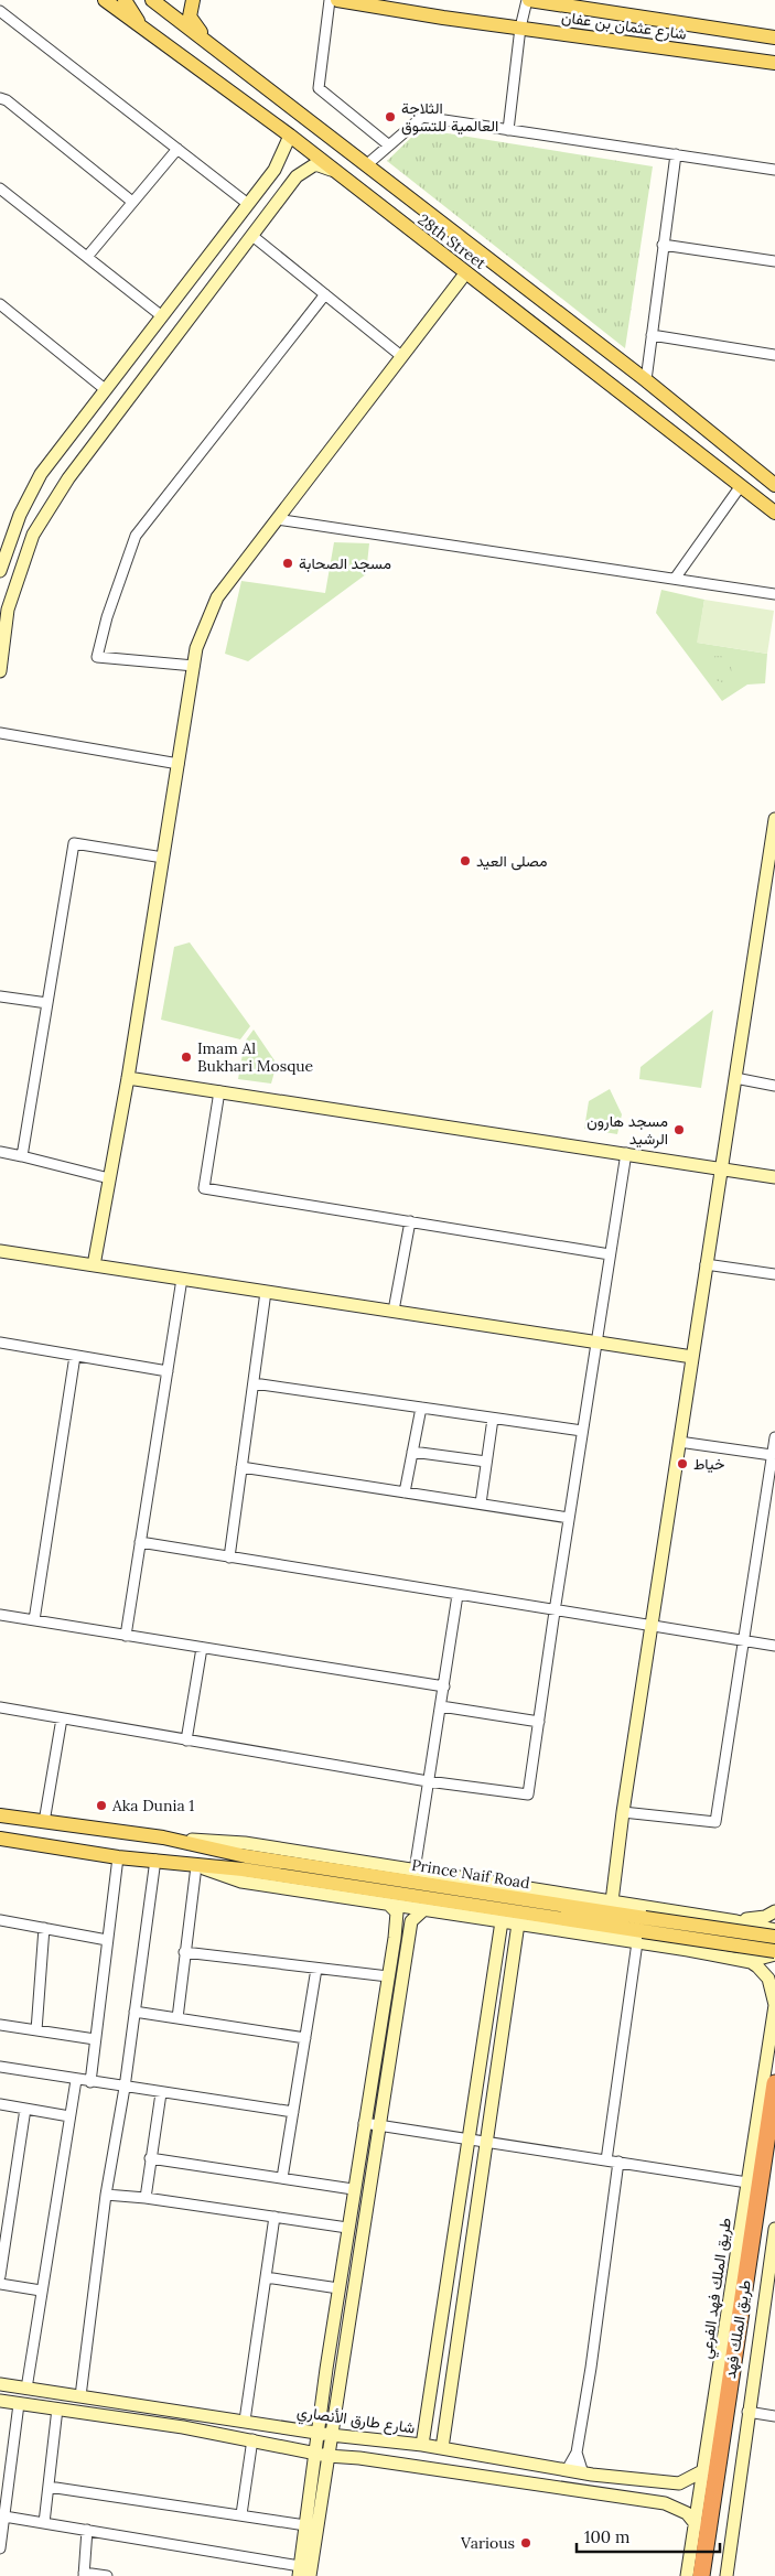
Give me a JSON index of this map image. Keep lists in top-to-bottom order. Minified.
{"streets":{"highway":["طريق الملك فهد"],"main road":["شارع عثمان بن عفان","28th Street","Prince Naif Road"],"street":["طريق الملك فهد الفرعي","شارع طارق الأنصاري"]},"crossings":[["طريق الملك فهد الفرعي","شارع طارق الأنصاري"]],"places":["الثلاجة العالمية للتسوق","مسجد الصحابة","مصلى العيد","Imam Al Bukhari Mosque","مسجد هارون الرشيد","خياط","Aka Dunia 1","Various"],"scale_bar":"100 m"}
